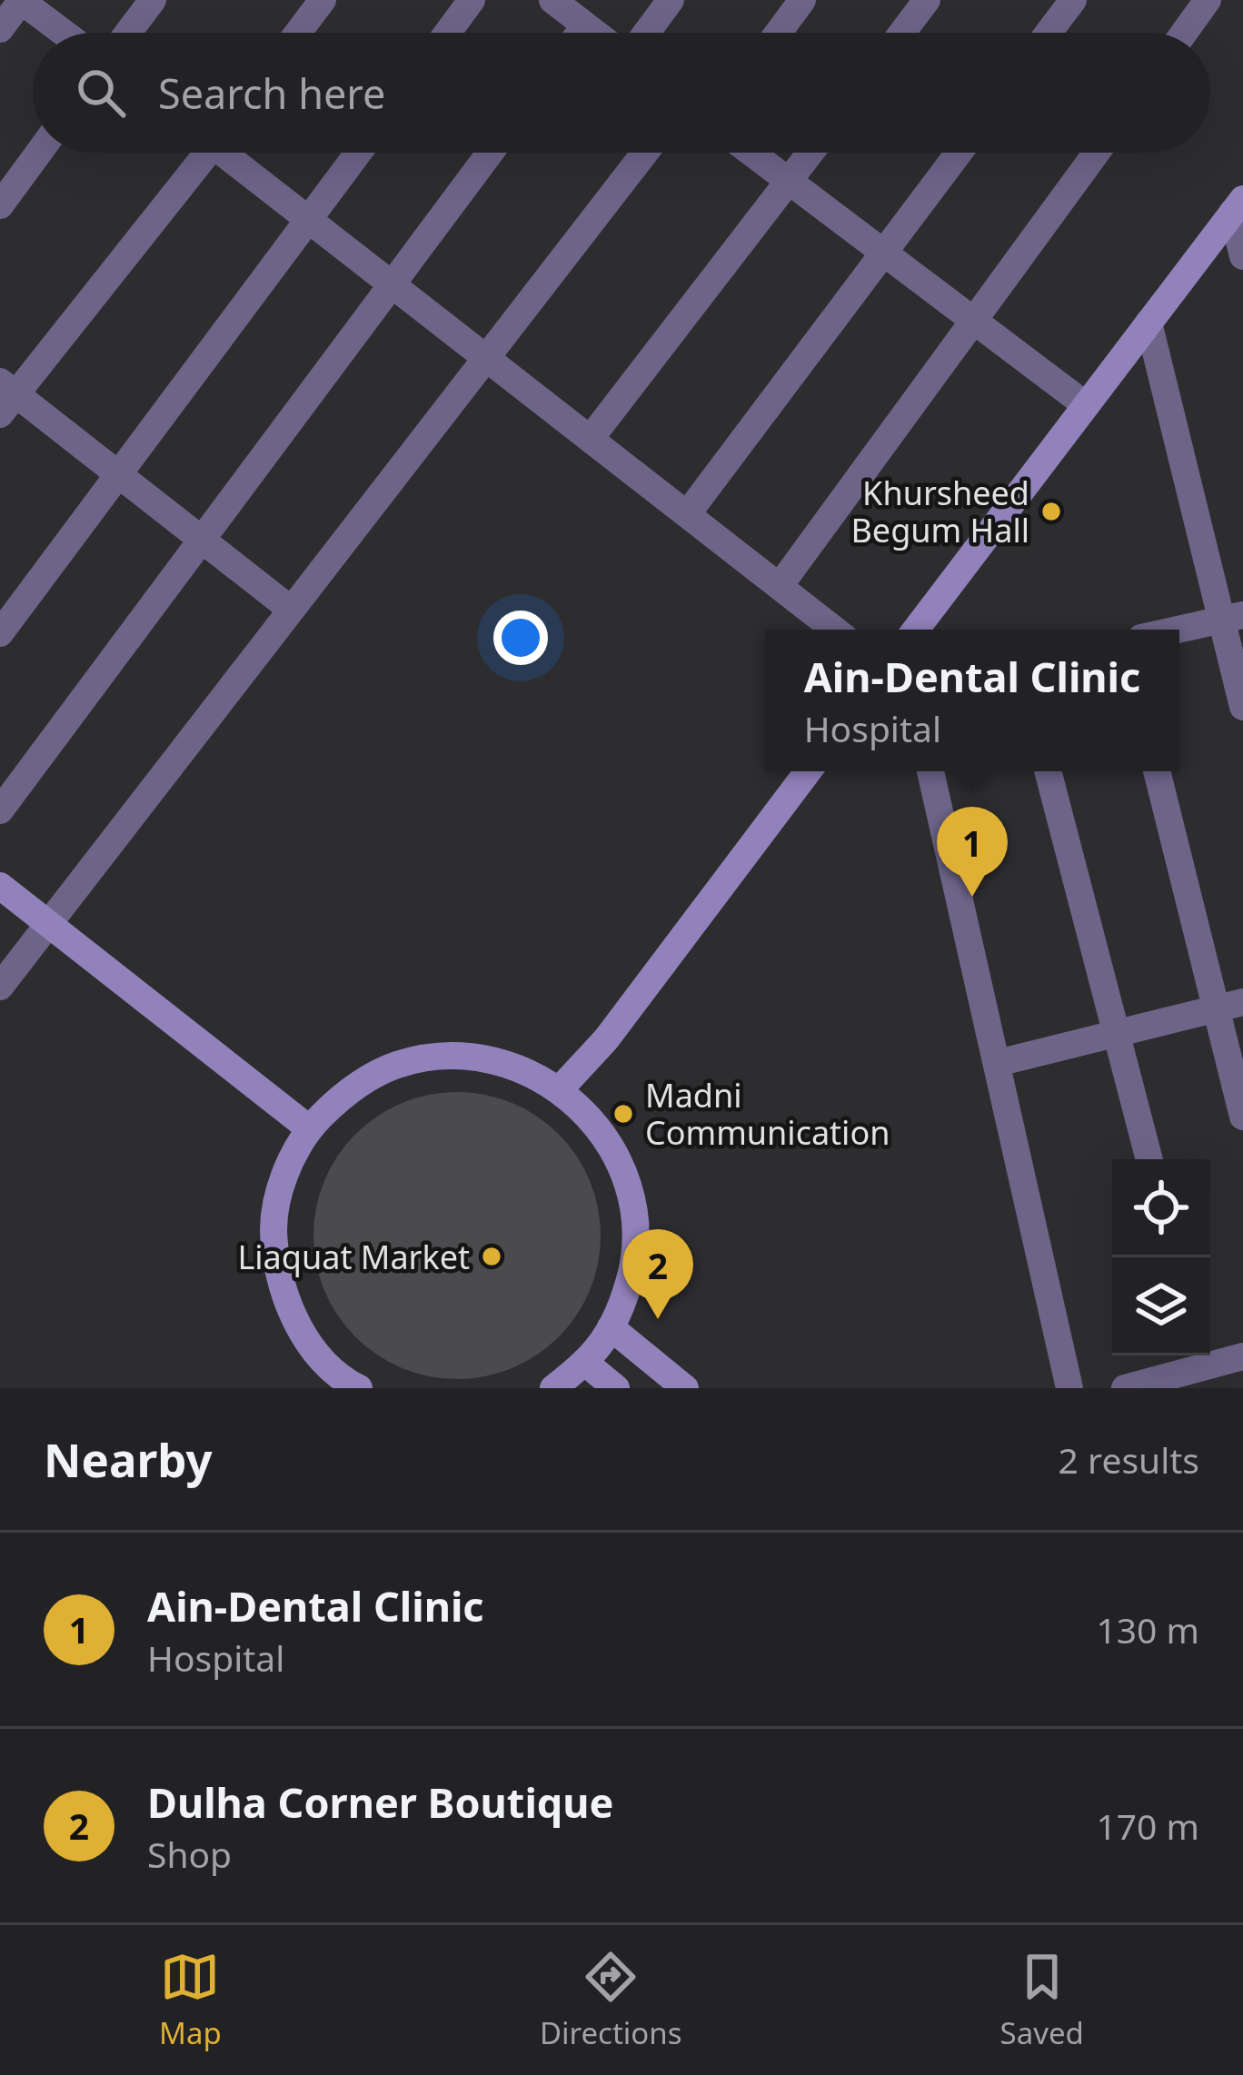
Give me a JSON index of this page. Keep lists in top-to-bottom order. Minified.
{"places":["Khursheed Begum Hall","Madni Communication","Liaquat Market"],"page":{"search":"Search here","popup":["Ain-Dental Clinic","Hospital"],"pins":["1","2"],"heading":["Nearby","2 results"],"list":[{"mark":"1","name":"Ain-Dental Clinic","note":"Hospital","value":"130 m"},{"mark":"2","name":"Dulha Corner Boutique","note":"Shop","value":"170 m"}],"nav":["Map","Directions","Saved"]}}
